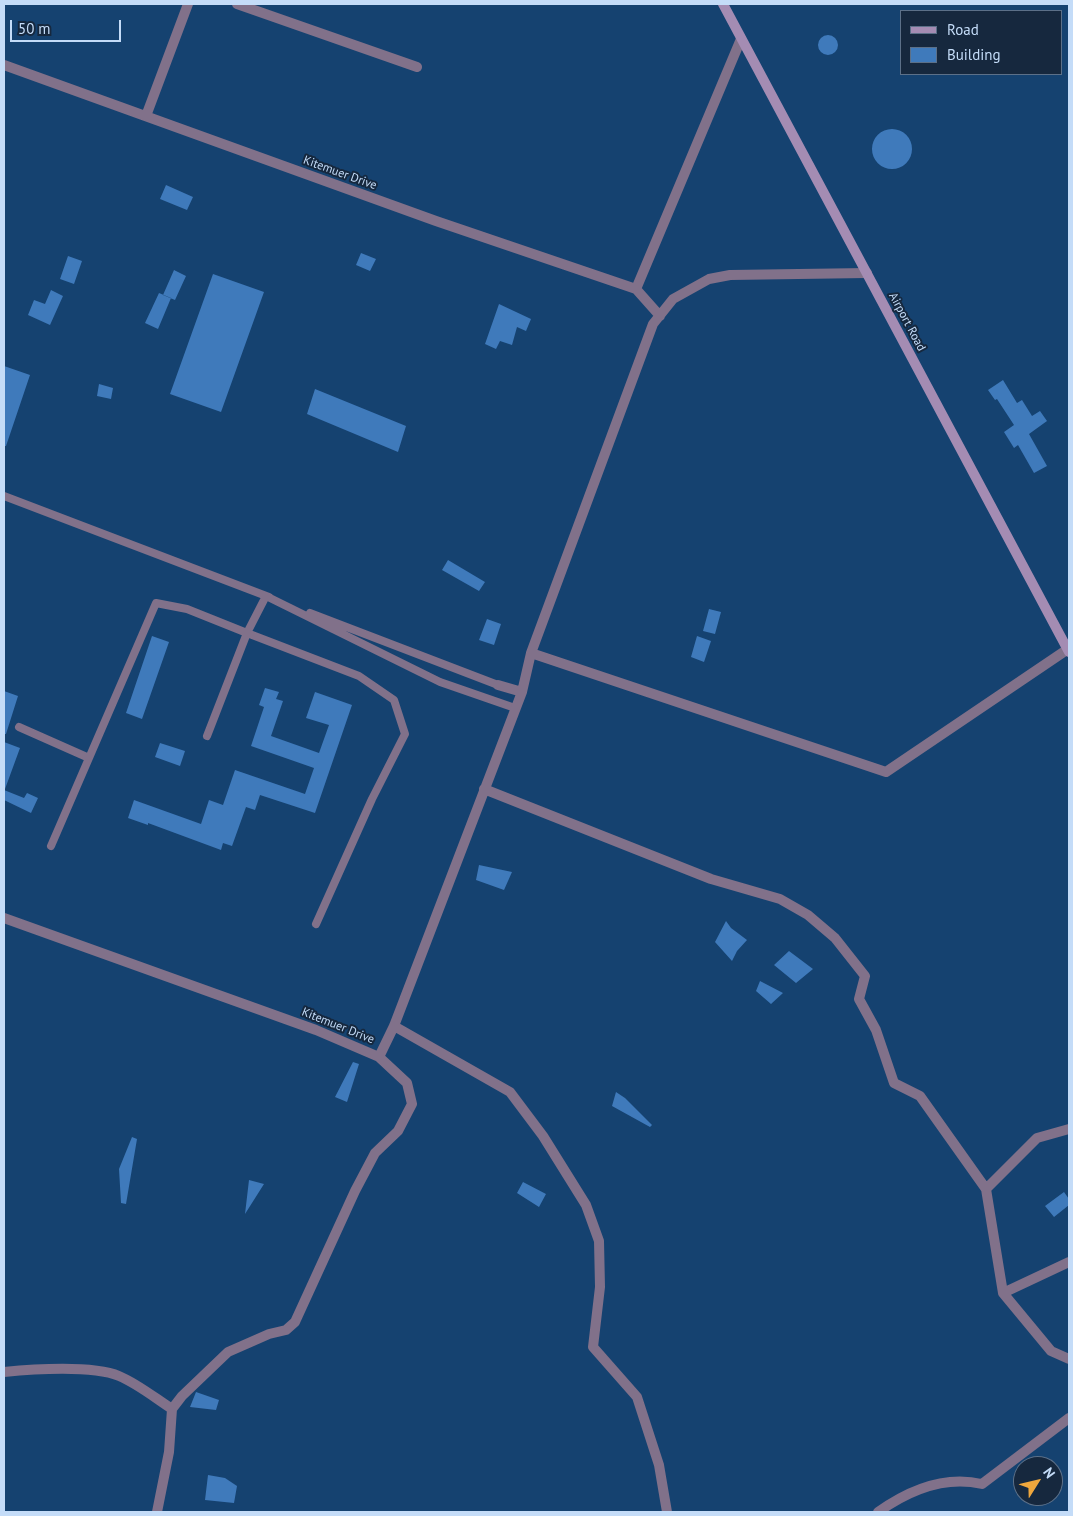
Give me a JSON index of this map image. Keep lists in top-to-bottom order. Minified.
{"streets":{"street":["Kitemuer Drive","Airport Road"]},"crossings":[["Kitemuer Drive","Airport Road"]],"legend":["Road","Building"],"scale_bar":"50 m","north":"top right"}
